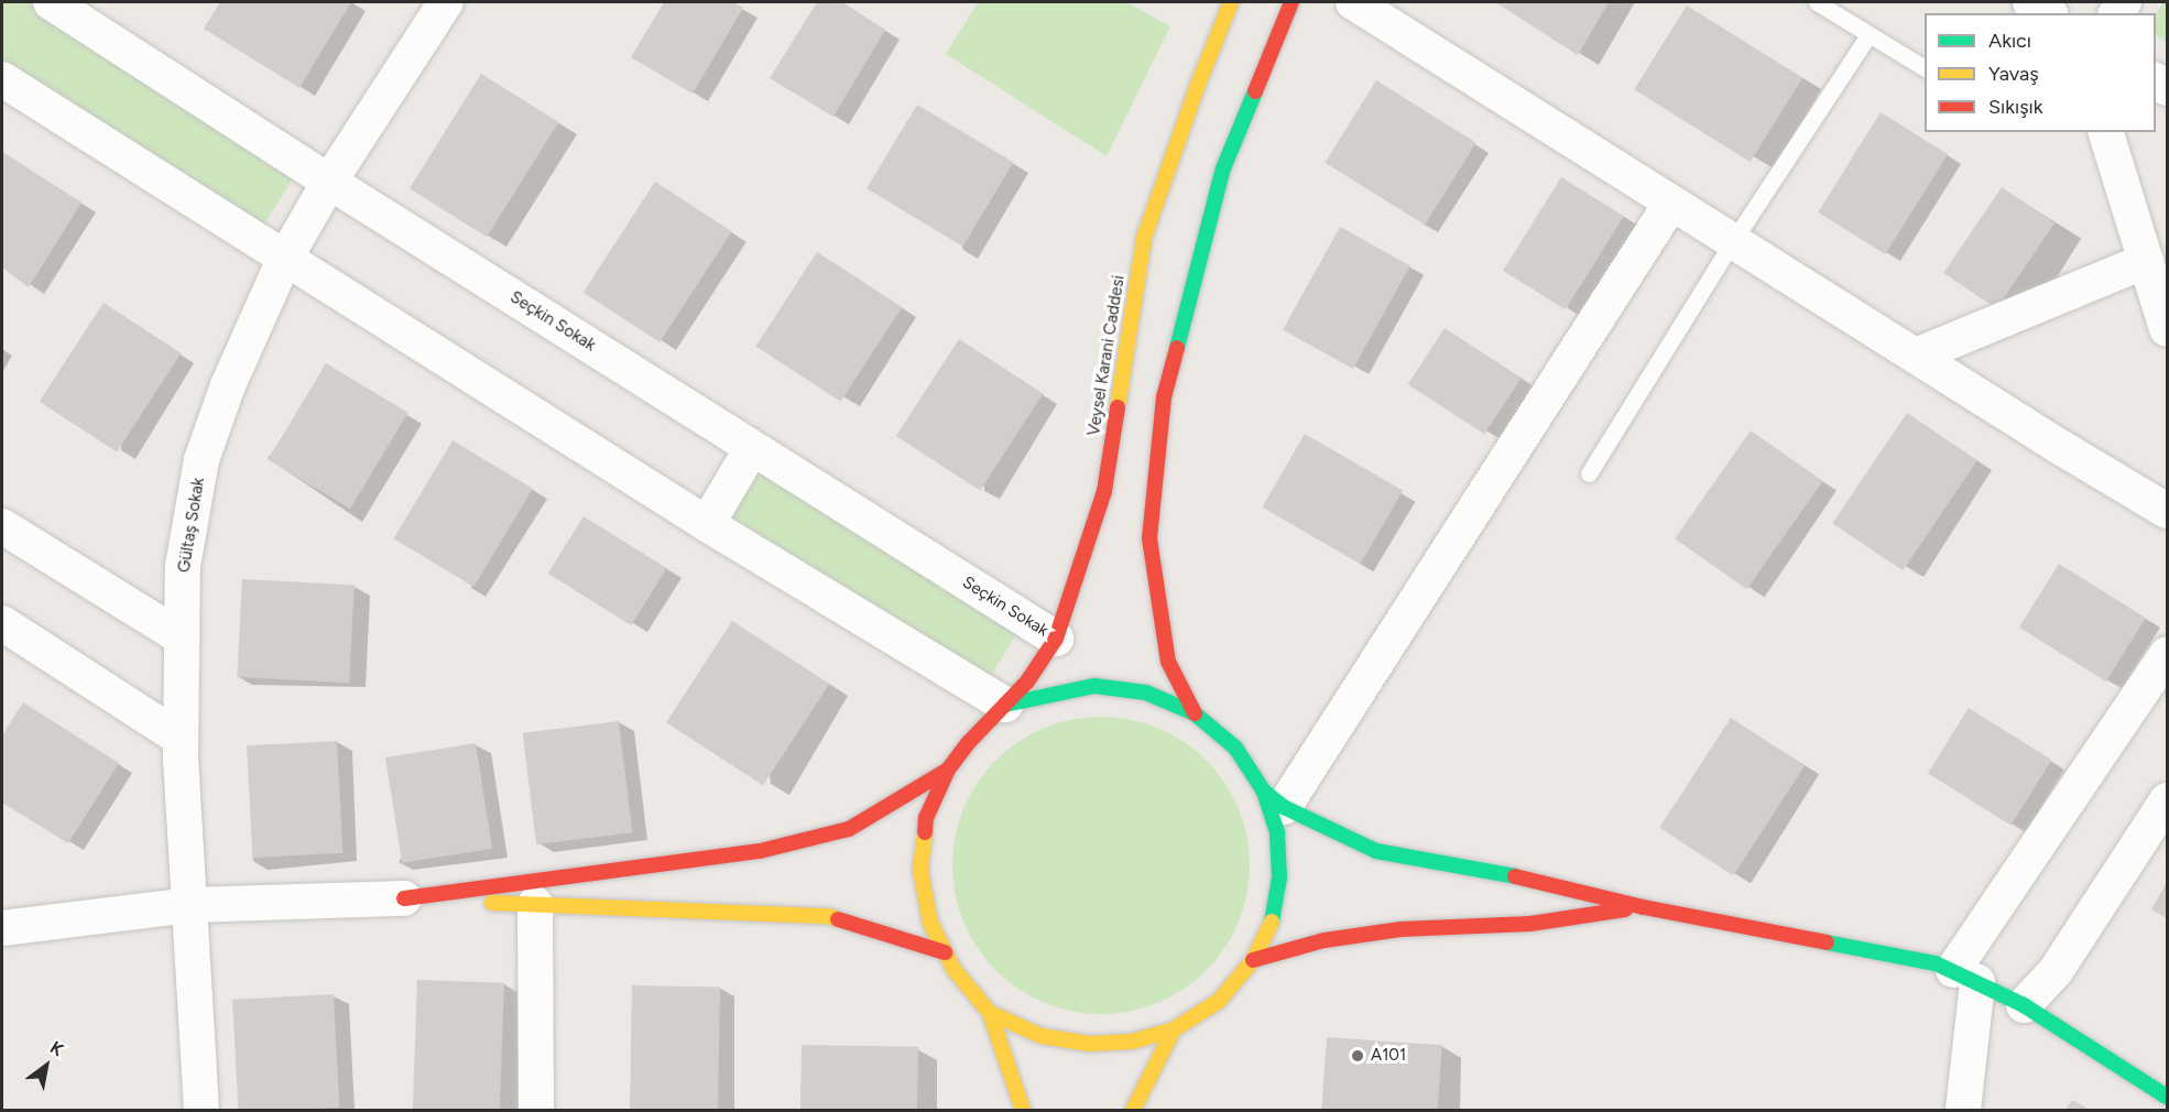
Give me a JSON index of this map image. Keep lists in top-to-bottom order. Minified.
{"streets":{"main road":["Veysel Karani Caddesi"],"street":["Seçkin Sokak","Gültaş Sokak"]},"crossings":[["Seçkin Sokak","Veysel Karani Caddesi"],["Seçkin Sokak","Gültaş Sokak"]],"places":["A101"],"legend":["Akıcı","Yavaş","Sıkışık"],"north":"top right"}
